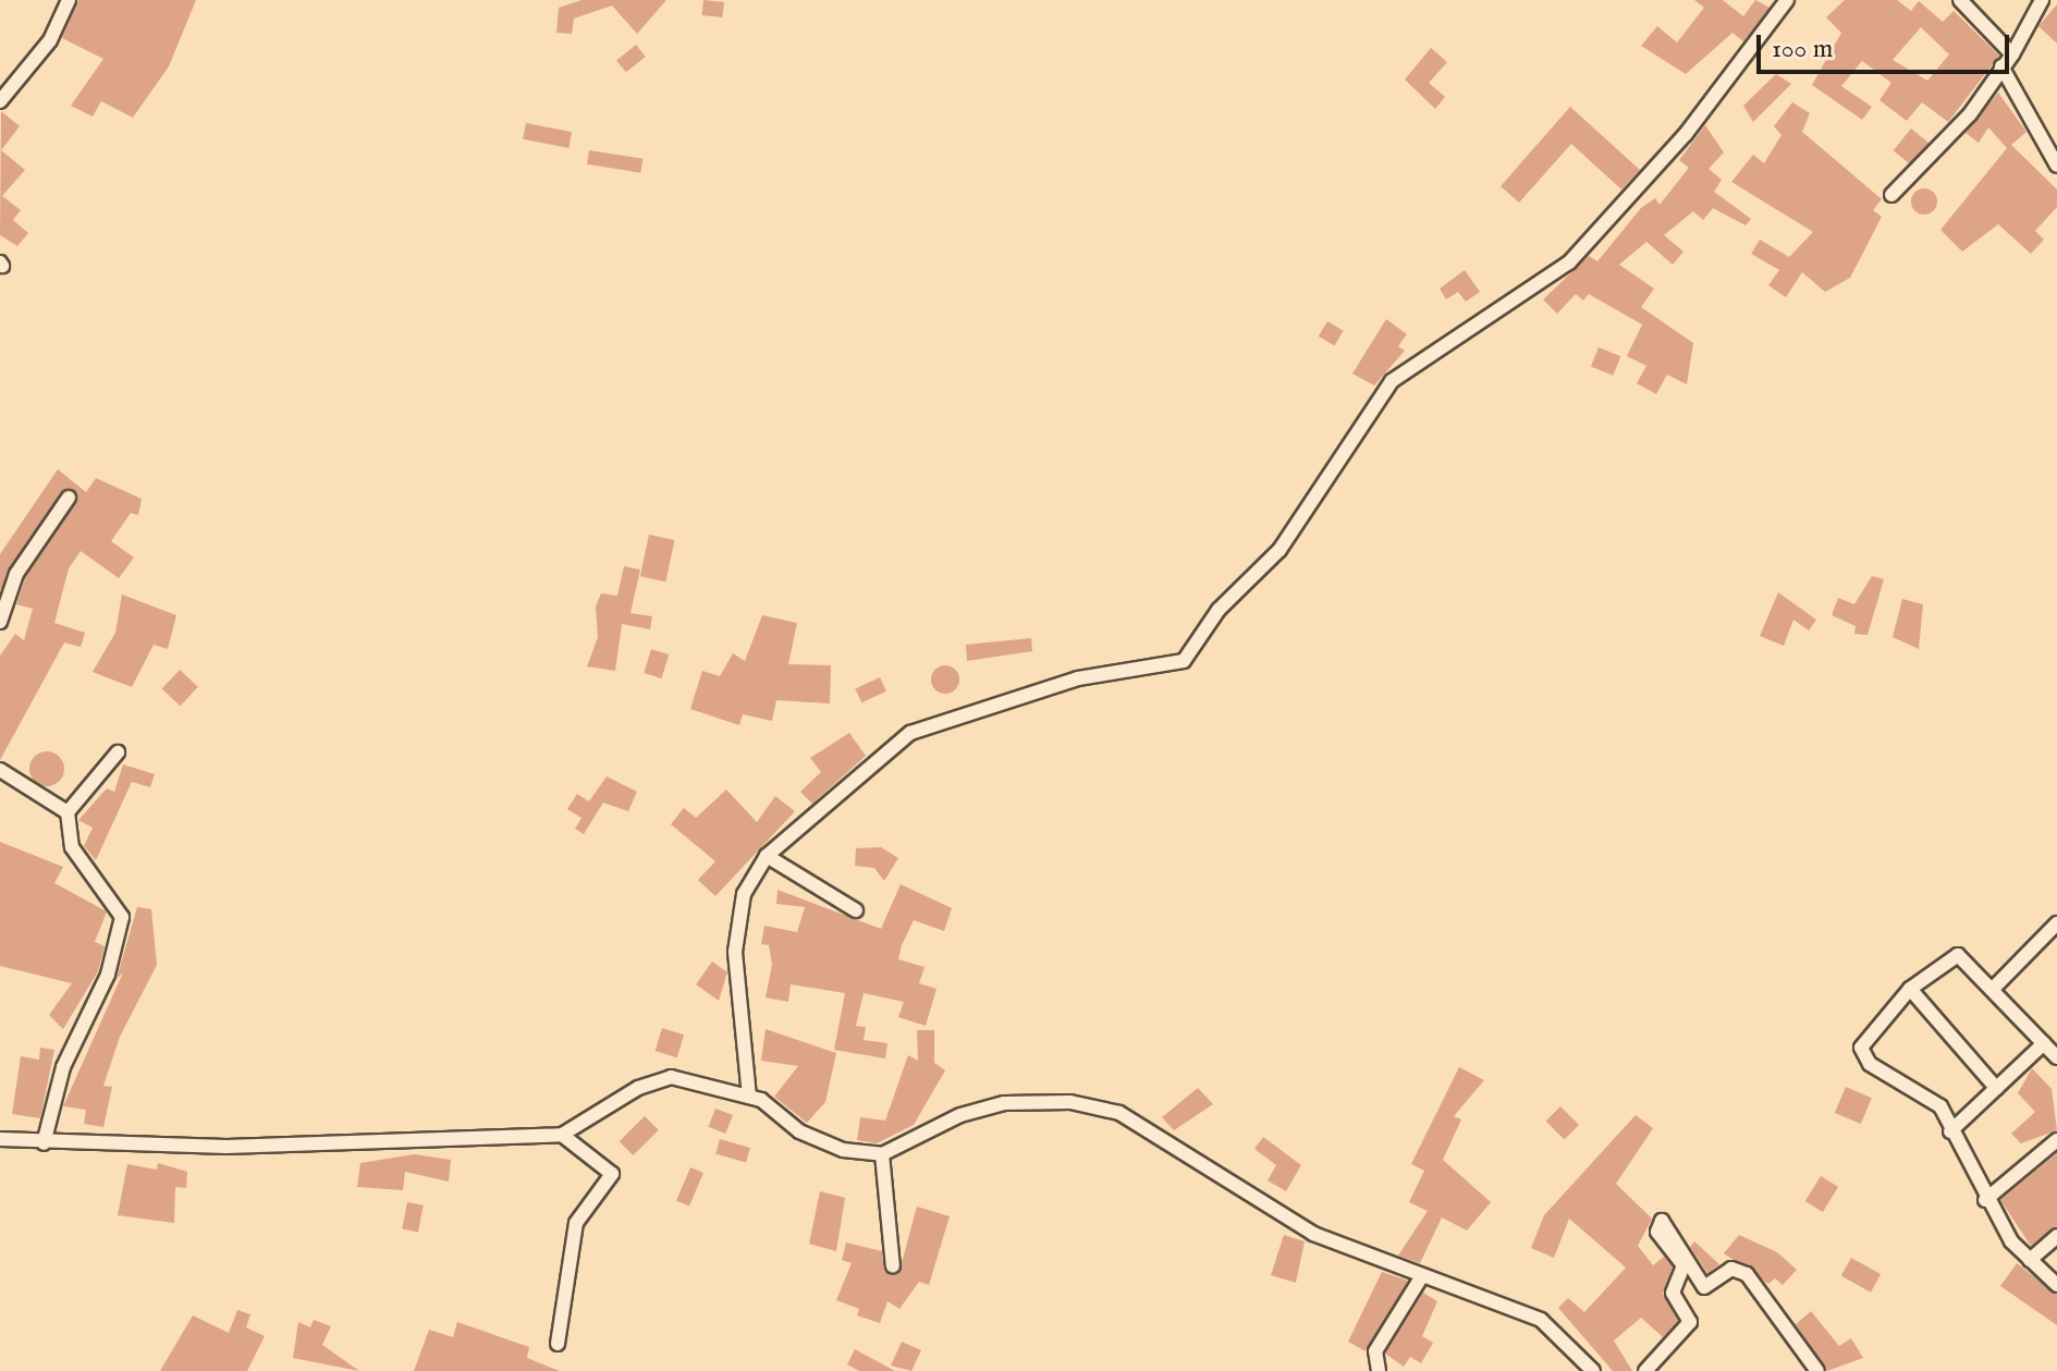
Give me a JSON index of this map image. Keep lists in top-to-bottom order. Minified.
{"scale_bar":"100 m"}
